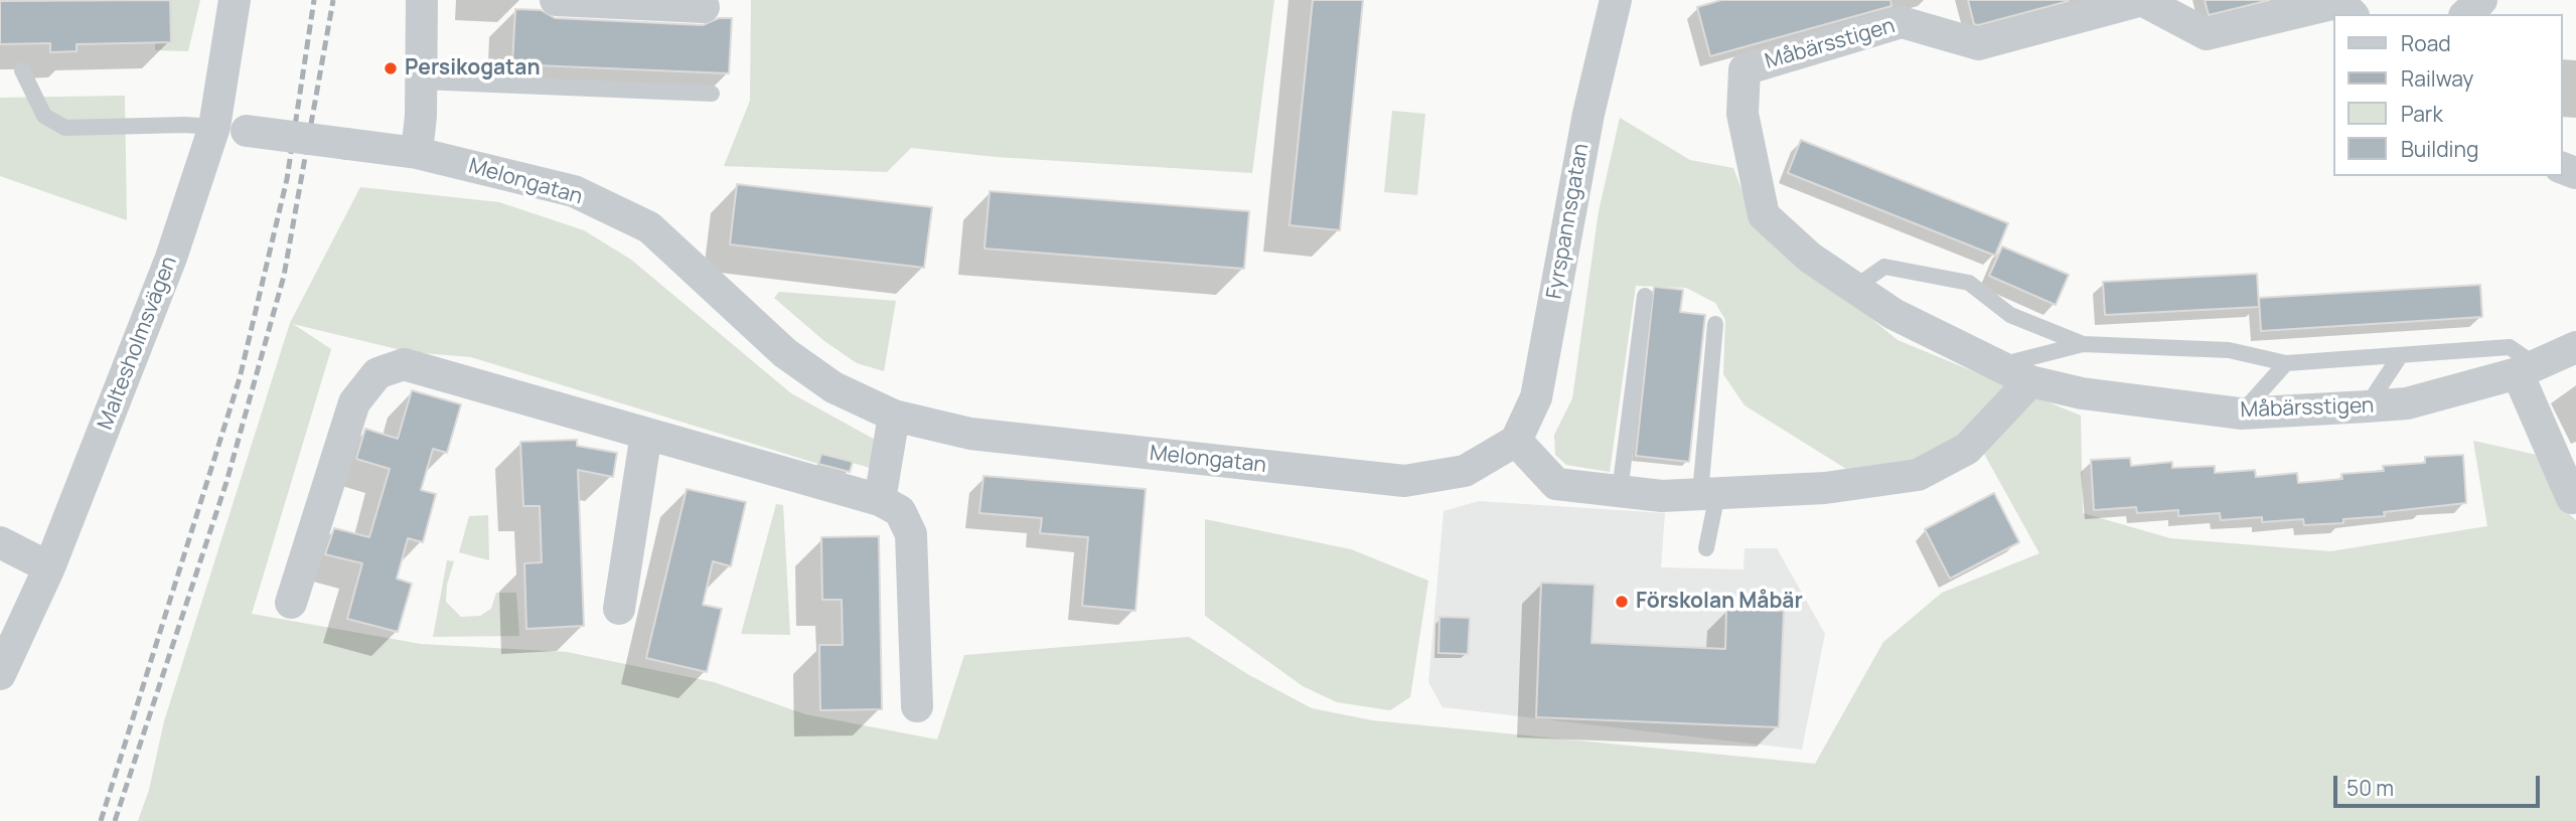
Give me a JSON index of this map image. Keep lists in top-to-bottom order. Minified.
{"streets":{"street":["Måbärsstigen","Melongatan","Fyrspannsgatan","Maltesholmsvägen"]},"crossings":[["Melongatan","Fyrspannsgatan"],["Melongatan","Maltesholmsvägen"]],"places":["Persikogatan","Förskolan Måbär"],"legend":["Road","Railway","Park","Building"],"scale_bar":"50 m"}
